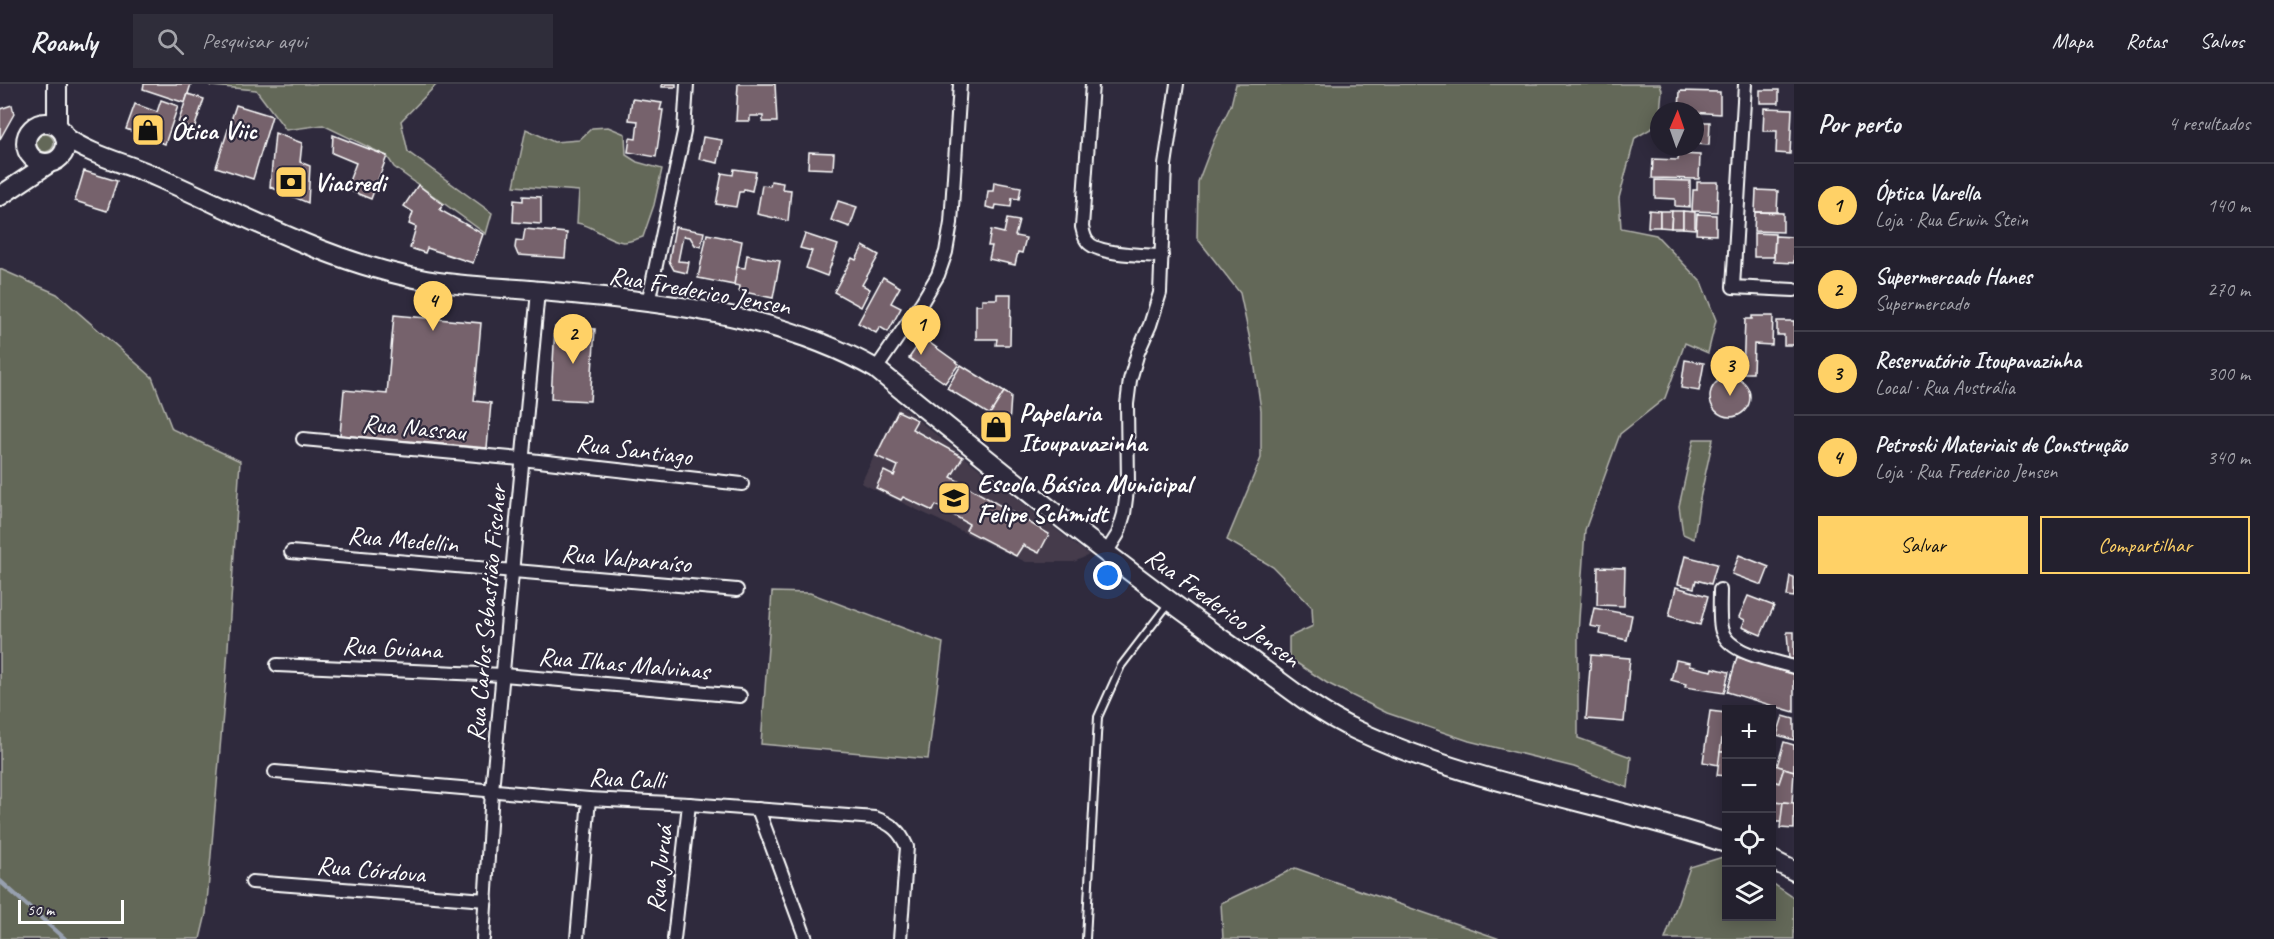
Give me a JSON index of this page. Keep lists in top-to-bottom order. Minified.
{"streets":{"main road":["Rua Frederico Jensen"],"street":["Rua Nassau","Rua Santiago","Rua Medellin","Rua Valparaíso","Rua Carlos Sebastião Fischer","Rua Guiana","Rua Ilhas Malvinas","Rua Calli","Rua Córdova","Rua Juruá"]},"crossings":[["Rua Frederico Jensen","Rua Carlos Sebastião Fischer"],["Rua Nassau","Rua Santiago"],["Rua Nassau","Rua Carlos Sebastião Fischer"],["Rua Santiago","Rua Carlos Sebastião Fischer"],["Rua Medellin","Rua Valparaíso"],["Rua Medellin","Rua Carlos Sebastião Fischer"],["Rua Valparaíso","Rua Carlos Sebastião Fischer"],["Rua Carlos Sebastião Fischer","Rua Guiana"],["Rua Carlos Sebastião Fischer","Rua Ilhas Malvinas"],["Rua Carlos Sebastião Fischer","Rua Calli"],["Rua Carlos Sebastião Fischer","Rua Córdova"],["Rua Guiana","Rua Ilhas Malvinas"],["Rua Calli","Rua Juruá"]],"places":{"shop":["Ótica Viic","Papelaria Itoupavazinha"],"bank":["Viacredi"],"school or university":["Escola Básica Municipal Felipe Schmidt"]},"scale_bar":"50 m","north":"top","page":{"header":"Roamly","search":"Pesquisar aqui","nav":["Mapa","Rotas","Salvos"],"heading":["Por perto","4 resultados"],"list":[{"mark":"1","name":"Óptica Varella","note":"Loja · Rua Erwin Stein","value":"140 m"},{"mark":"2","name":"Supermercado Hanes","note":"Supermercado","value":"270 m"},{"mark":"3","name":"Reservatório Itoupavazinha","note":"Local · Rua Austrália","value":"300 m"},{"mark":"4","name":"Petroski Materiais de Construção","note":"Loja · Rua Frederico Jensen","value":"340 m"}],"pins":["4","1","2","3"],"buttons":["Salvar","Compartilhar"],"map_buttons":["+","−"],"scale":"50 m"}}
